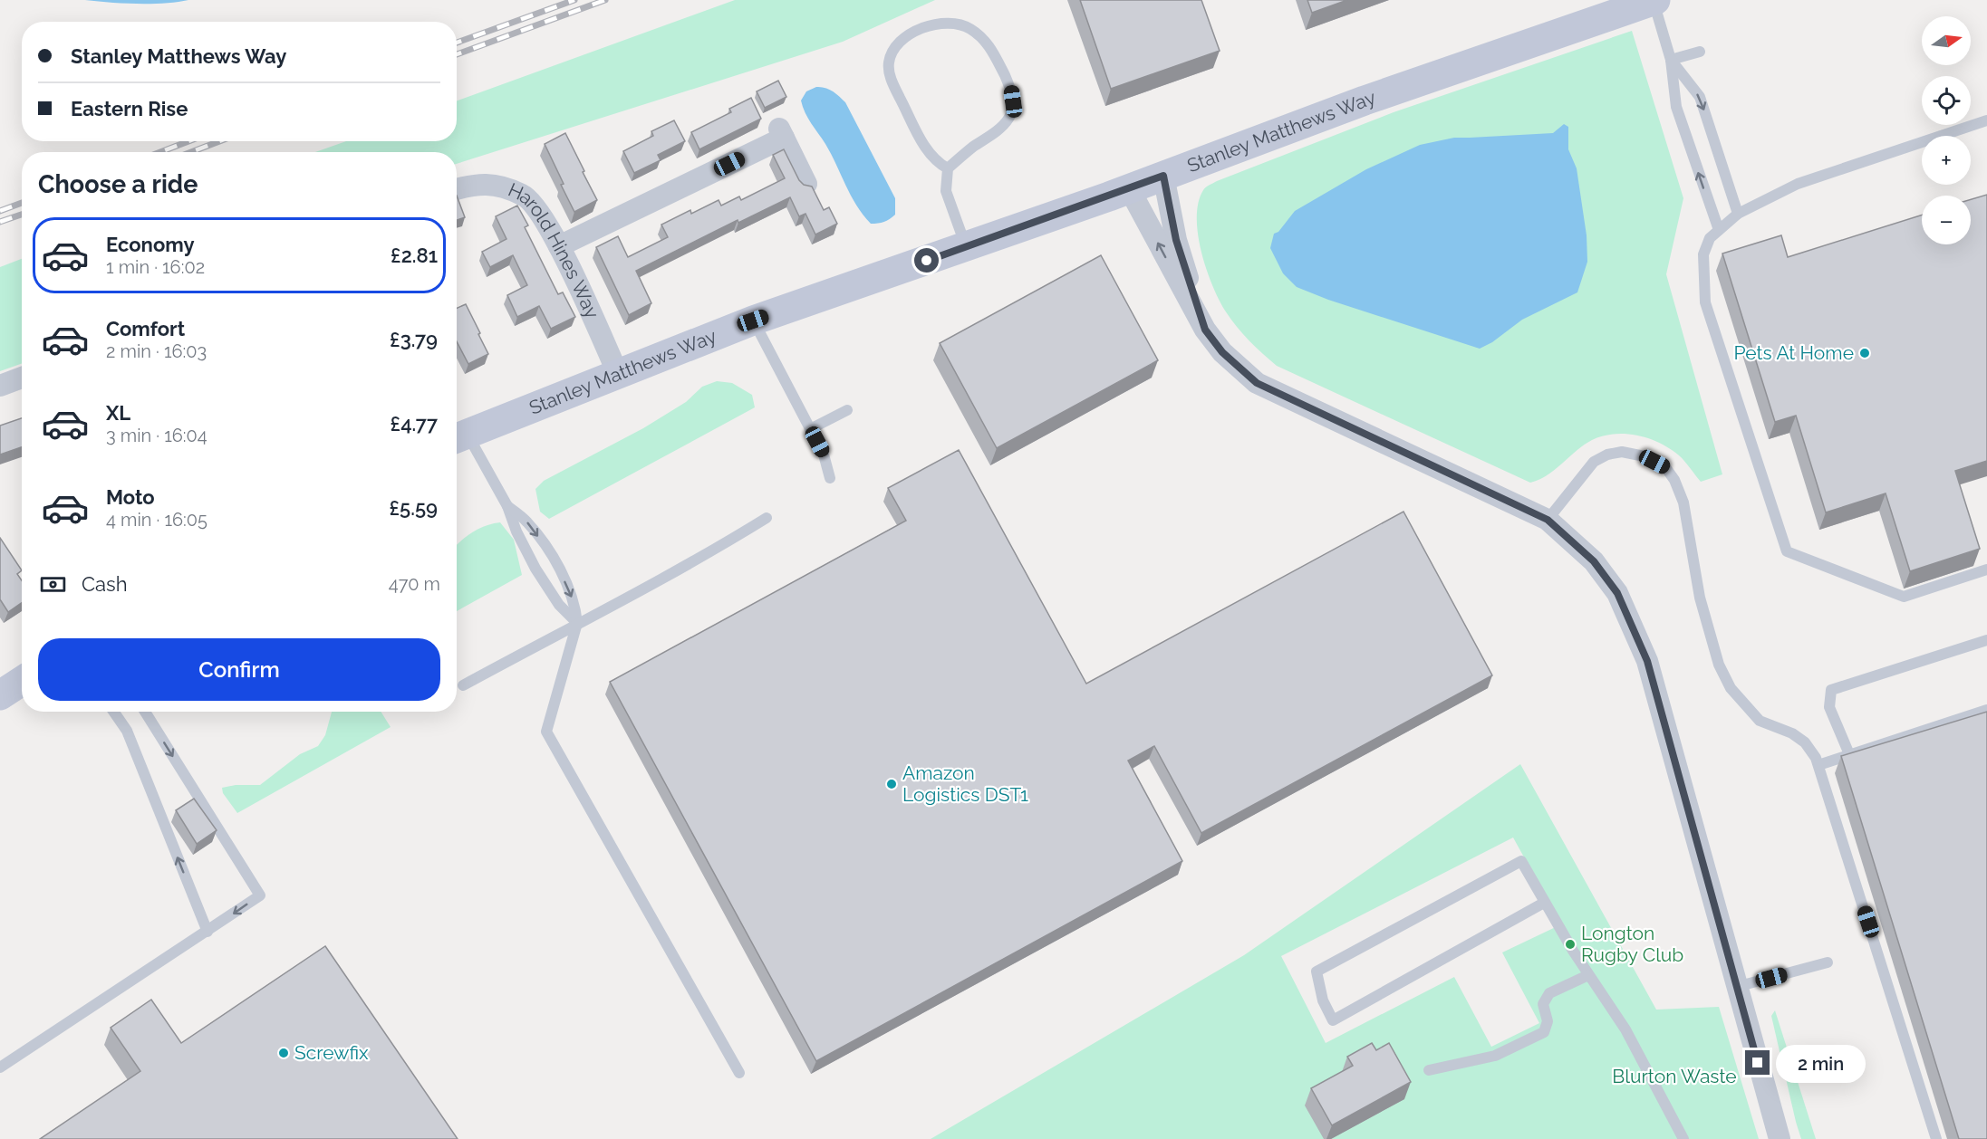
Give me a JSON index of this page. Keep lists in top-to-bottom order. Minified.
{"streets":{"main road":["Stanley Matthews Way"],"street":["Harold Hines Way"]},"crossings":[["Stanley Matthews Way","Harold Hines Way"]],"parks":["Blurton Waste"],"places":["Pets At Home","Amazon Logistics DST1","Longton Rugby Club","Screwfix"],"north":"right","page":{"map_buttons":["+","−"],"banner":["Stanley Matthews Way","Eastern Rise"],"heading":"Choose a ride","list":[{"name":"Economy","note":"1 min · 16:02","value":"£2.81"},{"name":"Comfort","note":"2 min · 16:03","value":"£3.79"},{"name":"XL","note":"3 min · 16:04","value":"£4.77"},{"name":"Moto","note":"4 min · 16:05","value":"£5.59"}],"pay":["Cash","470 m"],"buttons":"Confirm","bubble":"2 min"}}
